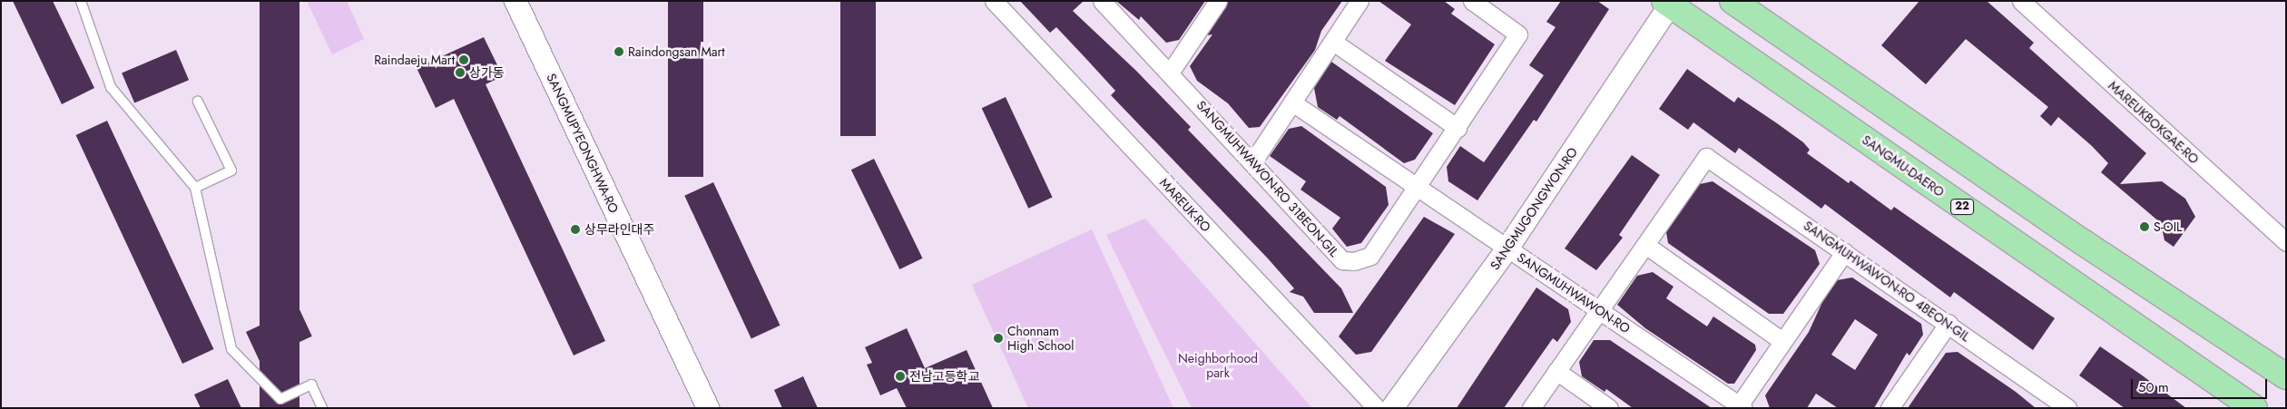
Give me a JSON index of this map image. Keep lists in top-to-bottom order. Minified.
{"streets":{"main road":["SANGMU-DAERO","22"],"street":["MAREUKBOKGAE-RO","SANGMUPYEONGHWA-RO","SANGMUHWAWON-RO 31BEON-GIL","MAREUK-RO","SANGMUGONGWON-RO","SANGMUHWAWON-RO 4BEON-GIL","SANGMUHWAWON-RO"]},"crossings":[["SANGMU-DAERO","SANGMUGONGWON-RO"],["SANGMUHWAWON-RO 31BEON-GIL","SANGMUHWAWON-RO"],["SANGMUGONGWON-RO","SANGMUHWAWON-RO"]],"parks":["Neighborhood park"],"places":["Raindongsan Mart","Raindaeju Mart","상가동","S-OIL","상무라인대주","Chonnam High School","전남고등학교"],"scale_bar":"50 m"}
